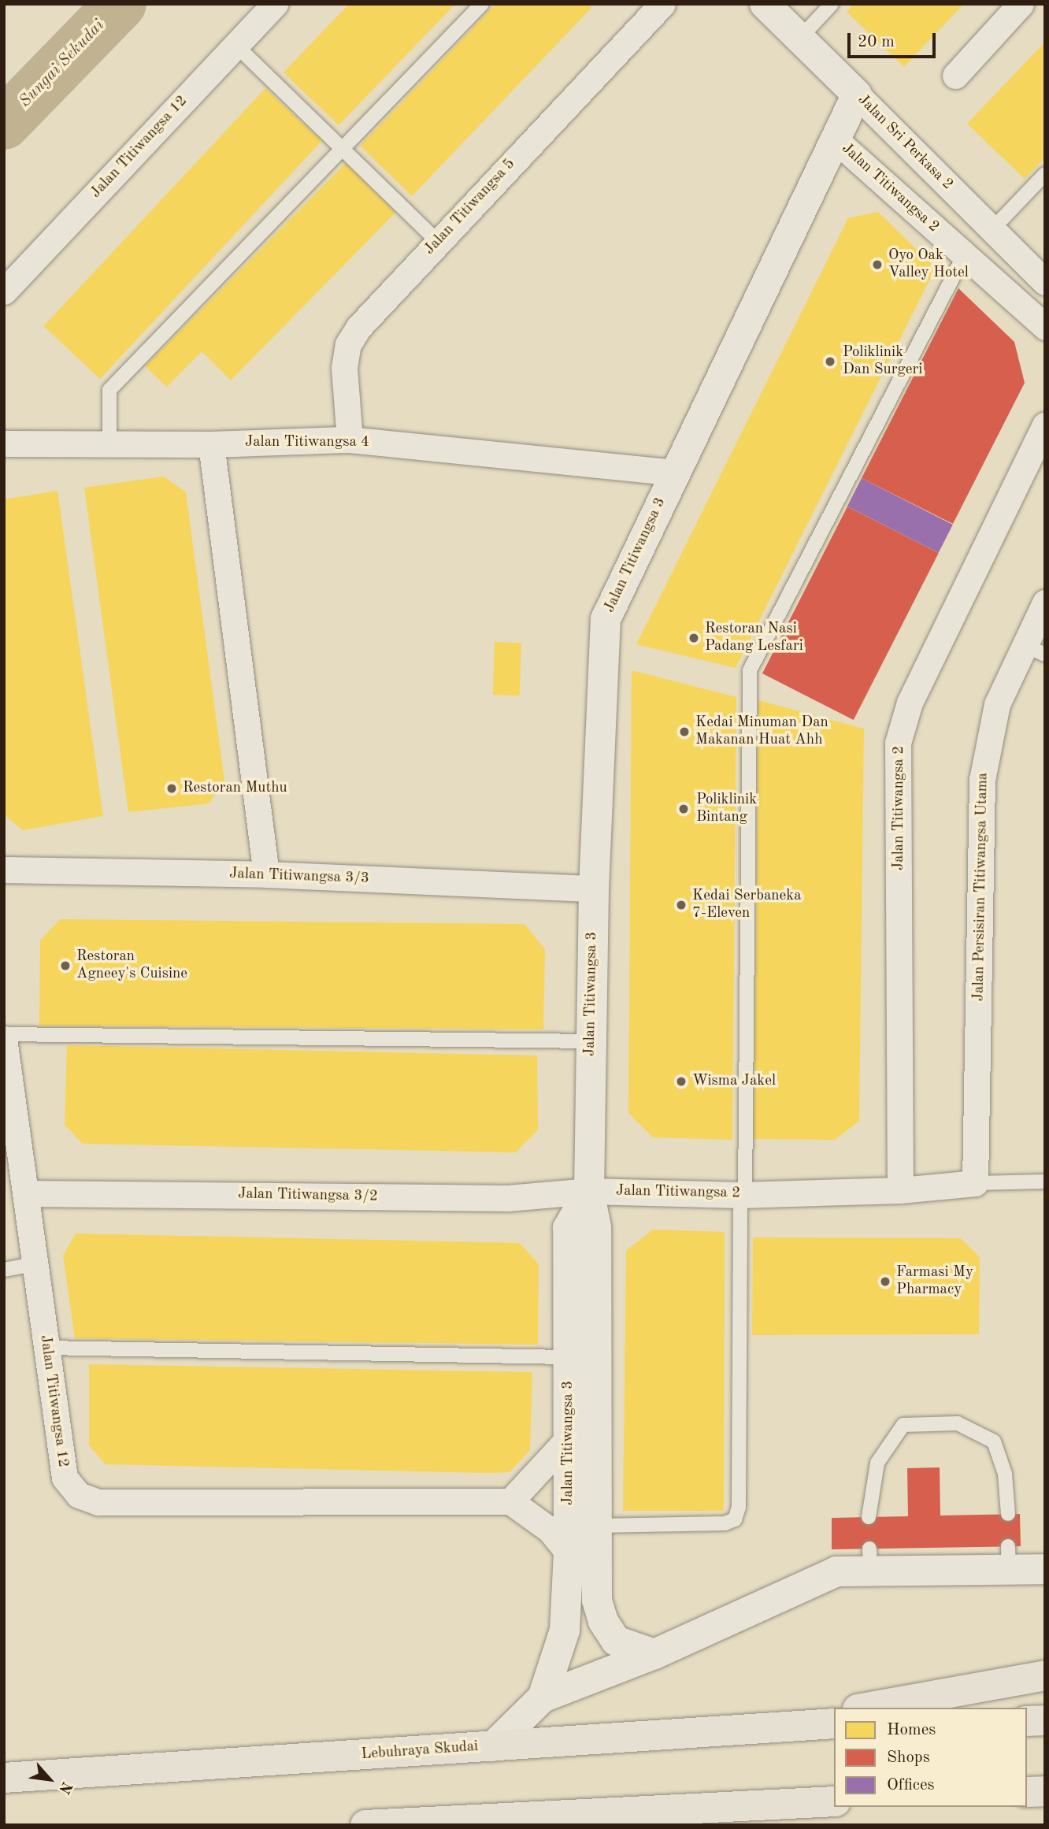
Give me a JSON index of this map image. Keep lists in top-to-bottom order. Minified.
{"streets":{"highway":["Lebuhraya Skudai"],"street":["Jalan Sri Perkasa 2","Jalan Titiwangsa 12","Jalan Titiwangsa 2","Jalan Titiwangsa 5","Jalan Titiwangsa 4","Jalan Titiwangsa 3","Jalan Titiwangsa 3/3","Jalan Persisiran Titiwangsa Utama","Jalan Titiwangsa 3/2"]},"crossings":[["Jalan Sri Perkasa 2","Jalan Titiwangsa 3"],["Jalan Titiwangsa 12","Jalan Titiwangsa 3/2"],["Jalan Titiwangsa 2","Jalan Titiwangsa 3"],["Jalan Titiwangsa 2","Jalan Persisiran Titiwangsa Utama"],["Jalan Titiwangsa 2","Jalan Titiwangsa 3/2"],["Jalan Titiwangsa 5","Jalan Titiwangsa 4"],["Jalan Titiwangsa 4","Jalan Titiwangsa 3"],["Jalan Titiwangsa 3","Jalan Titiwangsa 3/3"],["Jalan Titiwangsa 3","Jalan Titiwangsa 3/2"]],"water":["Sungai Sekudai"],"places":["Oyo Oak Valley Hotel","Poliklinik Dan Surgeri","Restoran Nasi Padang Lesfari","Kedai Minuman Dan Makanan Huat Ahh","Restoran Muthu","Poliklinik Bintang","Kedai Serbaneka 7-Eleven","Restoran Agneey's Cuisine","Wisma Jakel","Farmasi My Pharmacy"],"legend":["Homes","Shops","Offices"],"scale_bar":"20 m","north":"bottom right"}
